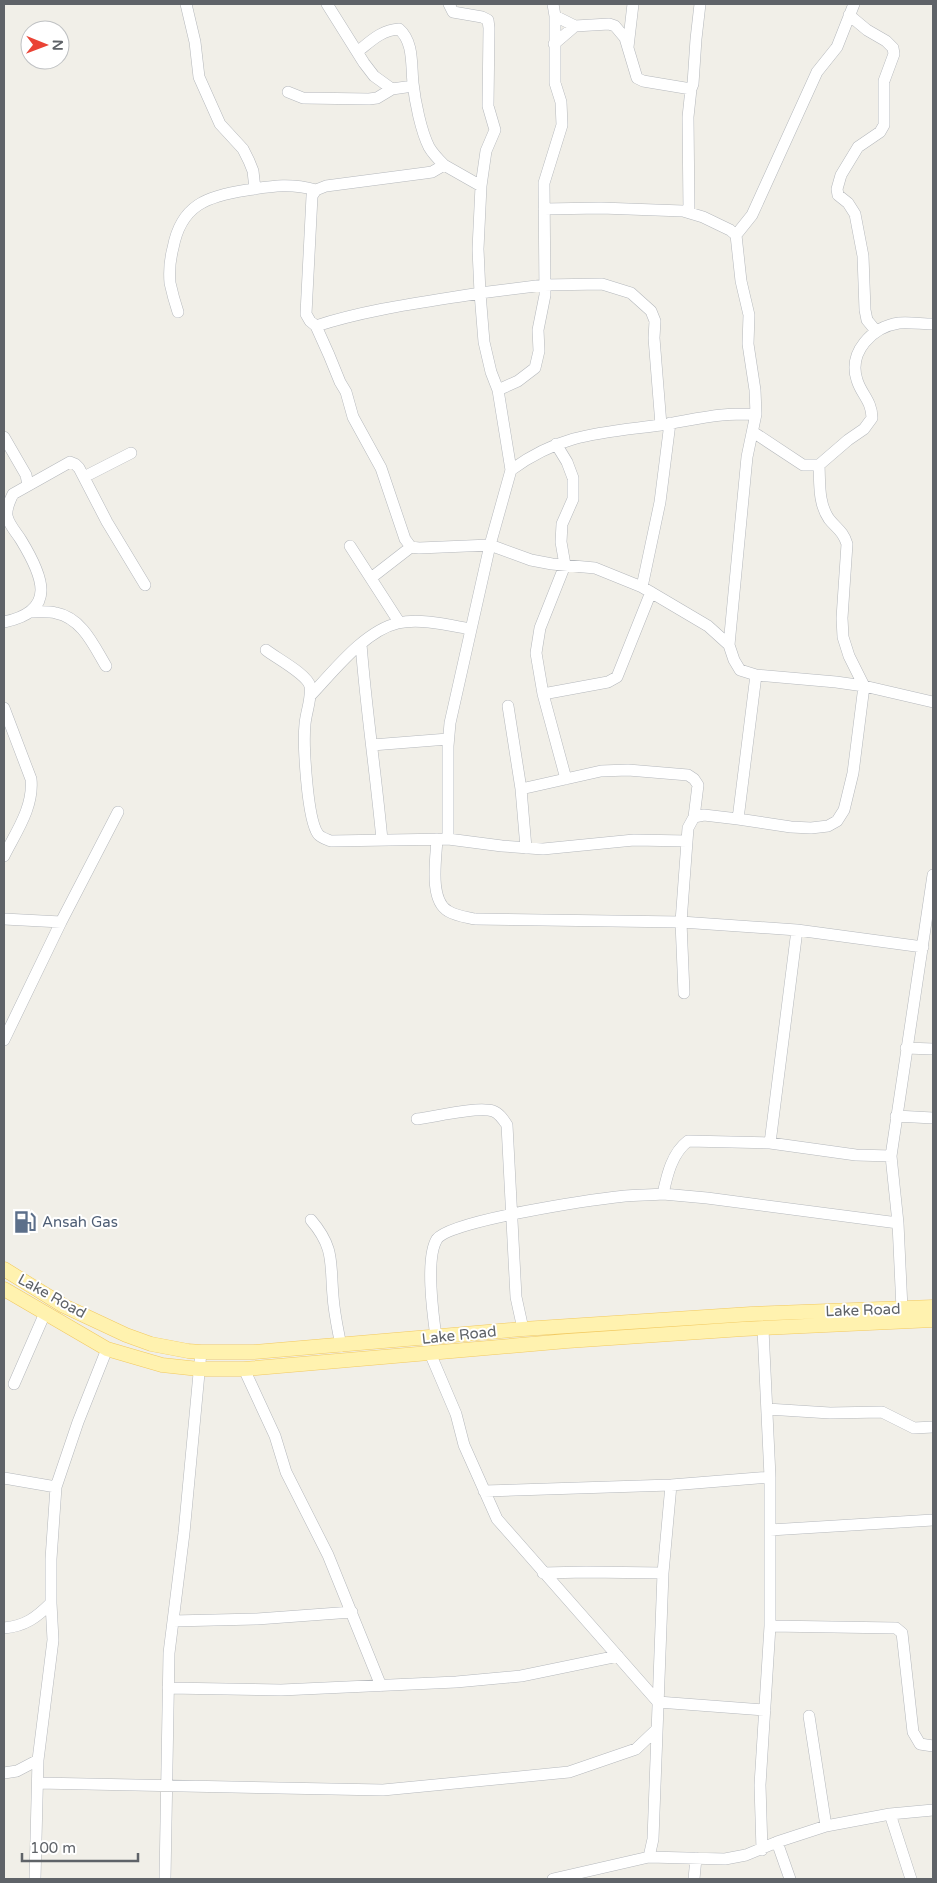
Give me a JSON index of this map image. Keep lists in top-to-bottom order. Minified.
{"streets":{"main road":["Lake Road"]},"places":{"fuel station":["Ansah Gas"]},"scale_bar":"100 m","north":"right"}
